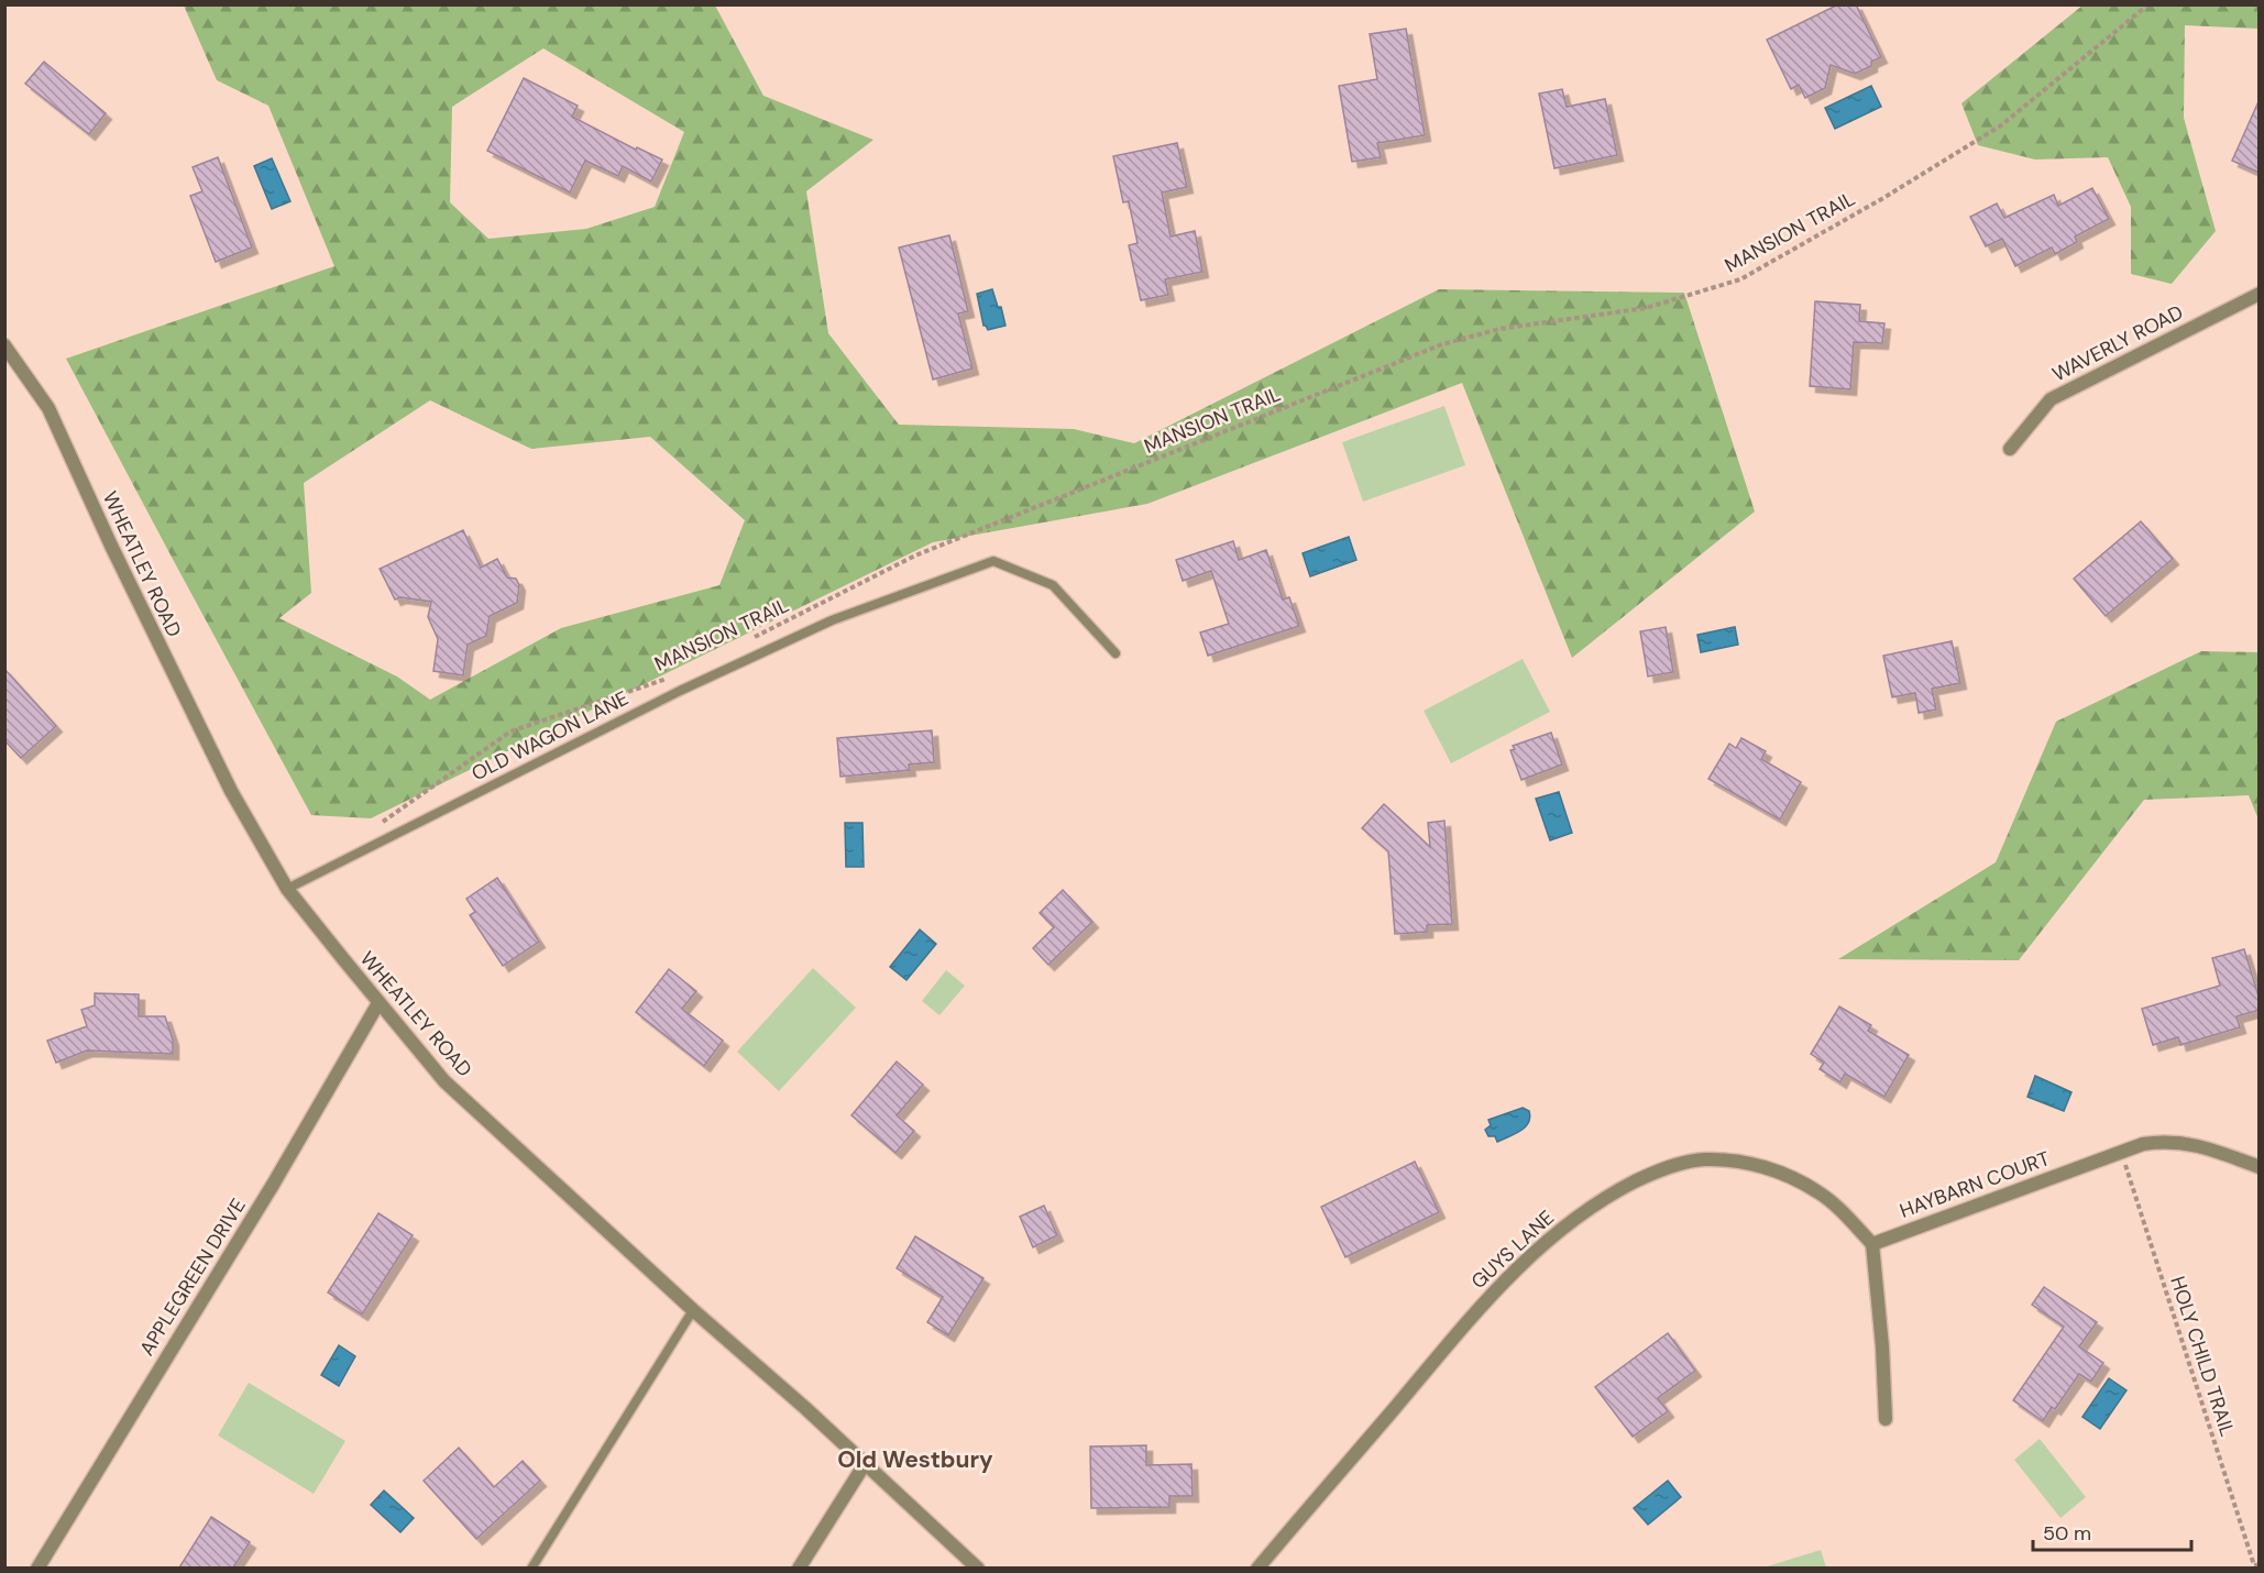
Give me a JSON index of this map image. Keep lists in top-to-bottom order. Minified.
{"streets":{"street":["WAVERLY ROAD","WHEATLEY ROAD","HAYBARN COURT","GUYS LANE","APPLEGREEN DRIVE"],"lane":["OLD WAGON LANE"],"path":["MANSION TRAIL","HOLY CHILD TRAIL"]},"crossings":[["WHEATLEY ROAD","OLD WAGON LANE"],["WHEATLEY ROAD","APPLEGREEN DRIVE"],["HAYBARN COURT","GUYS LANE"],["HAYBARN COURT","HOLY CHILD TRAIL"]],"districts":["Old Westbury"],"scale_bar":"50 m"}
